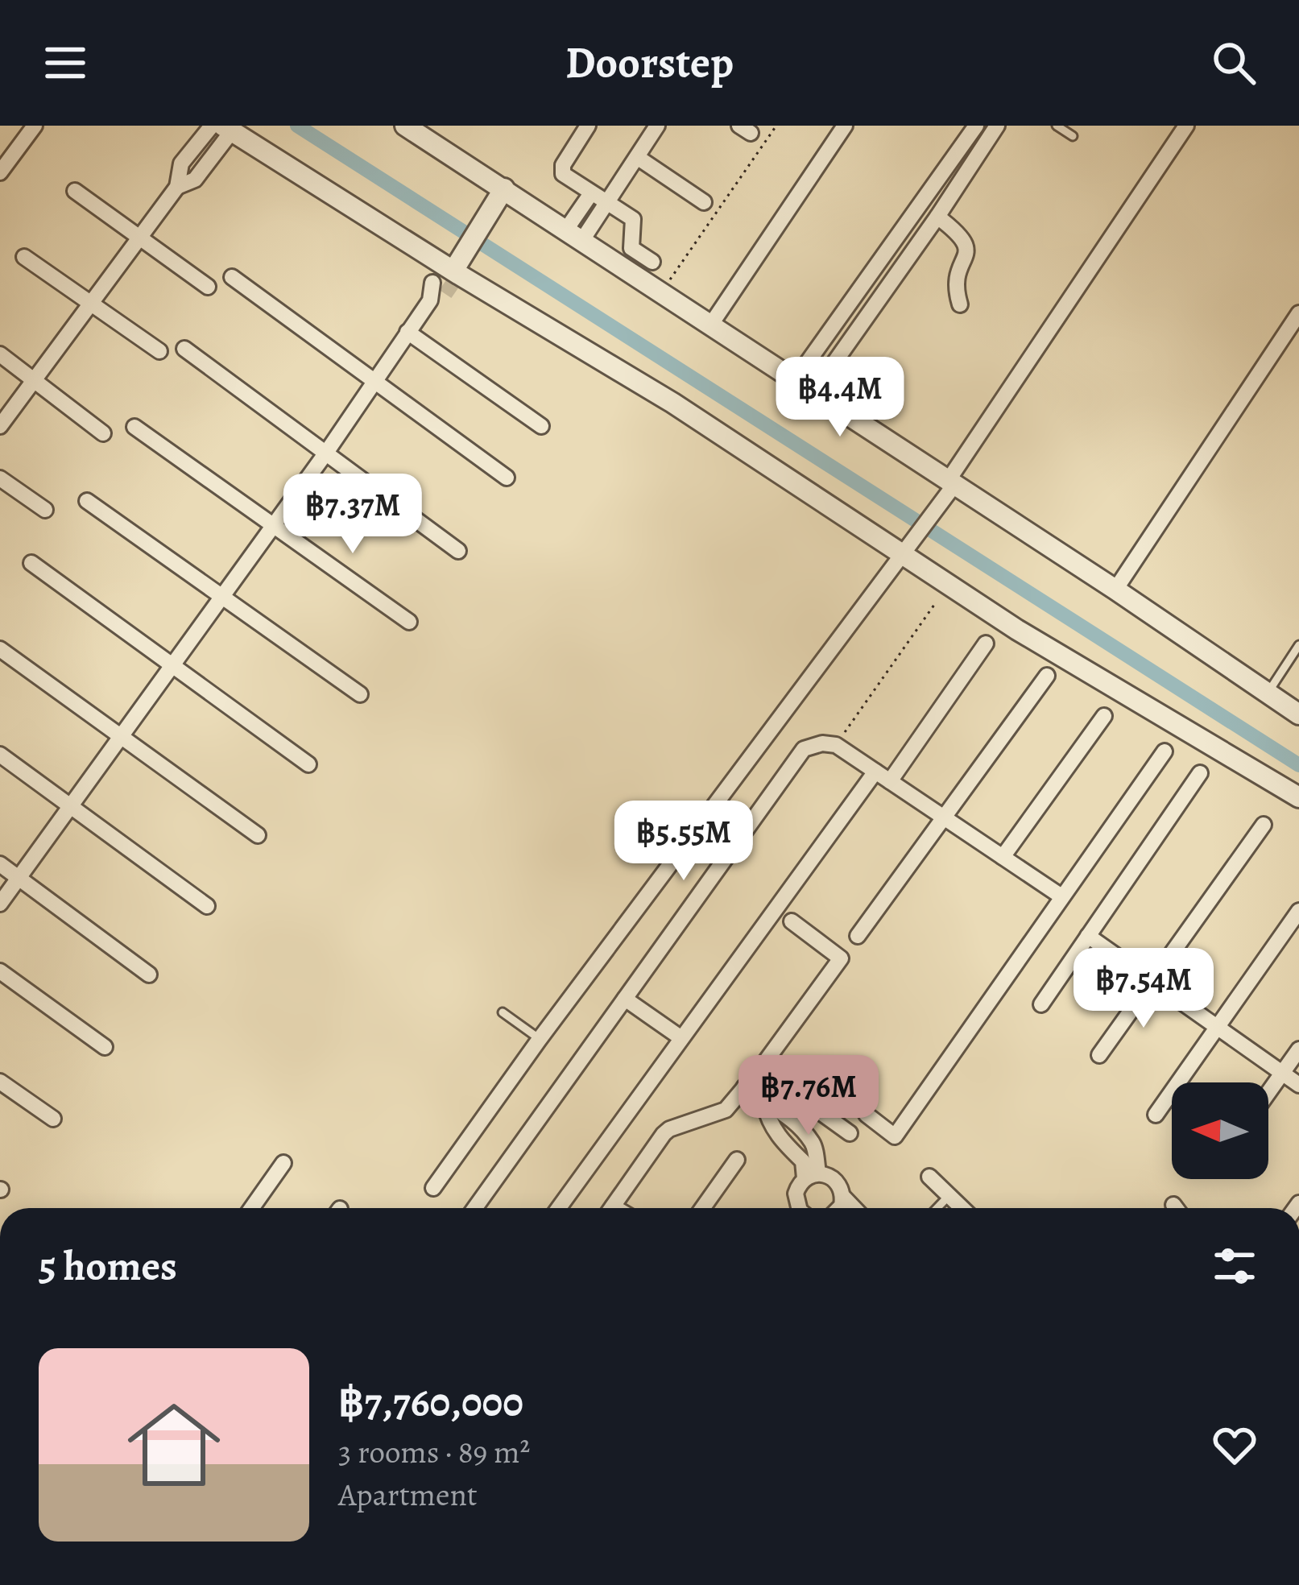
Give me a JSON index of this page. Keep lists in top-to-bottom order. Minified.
{"north":"left","page":{"header":"Doorstep","price":["฿4.4M","฿7.37M","฿5.55M","฿7.54M","฿7.76M"],"heading":"5 homes","list":[{"name":"฿7,760,000","note":"3 rooms · 89 m² · Apartment"}]}}
